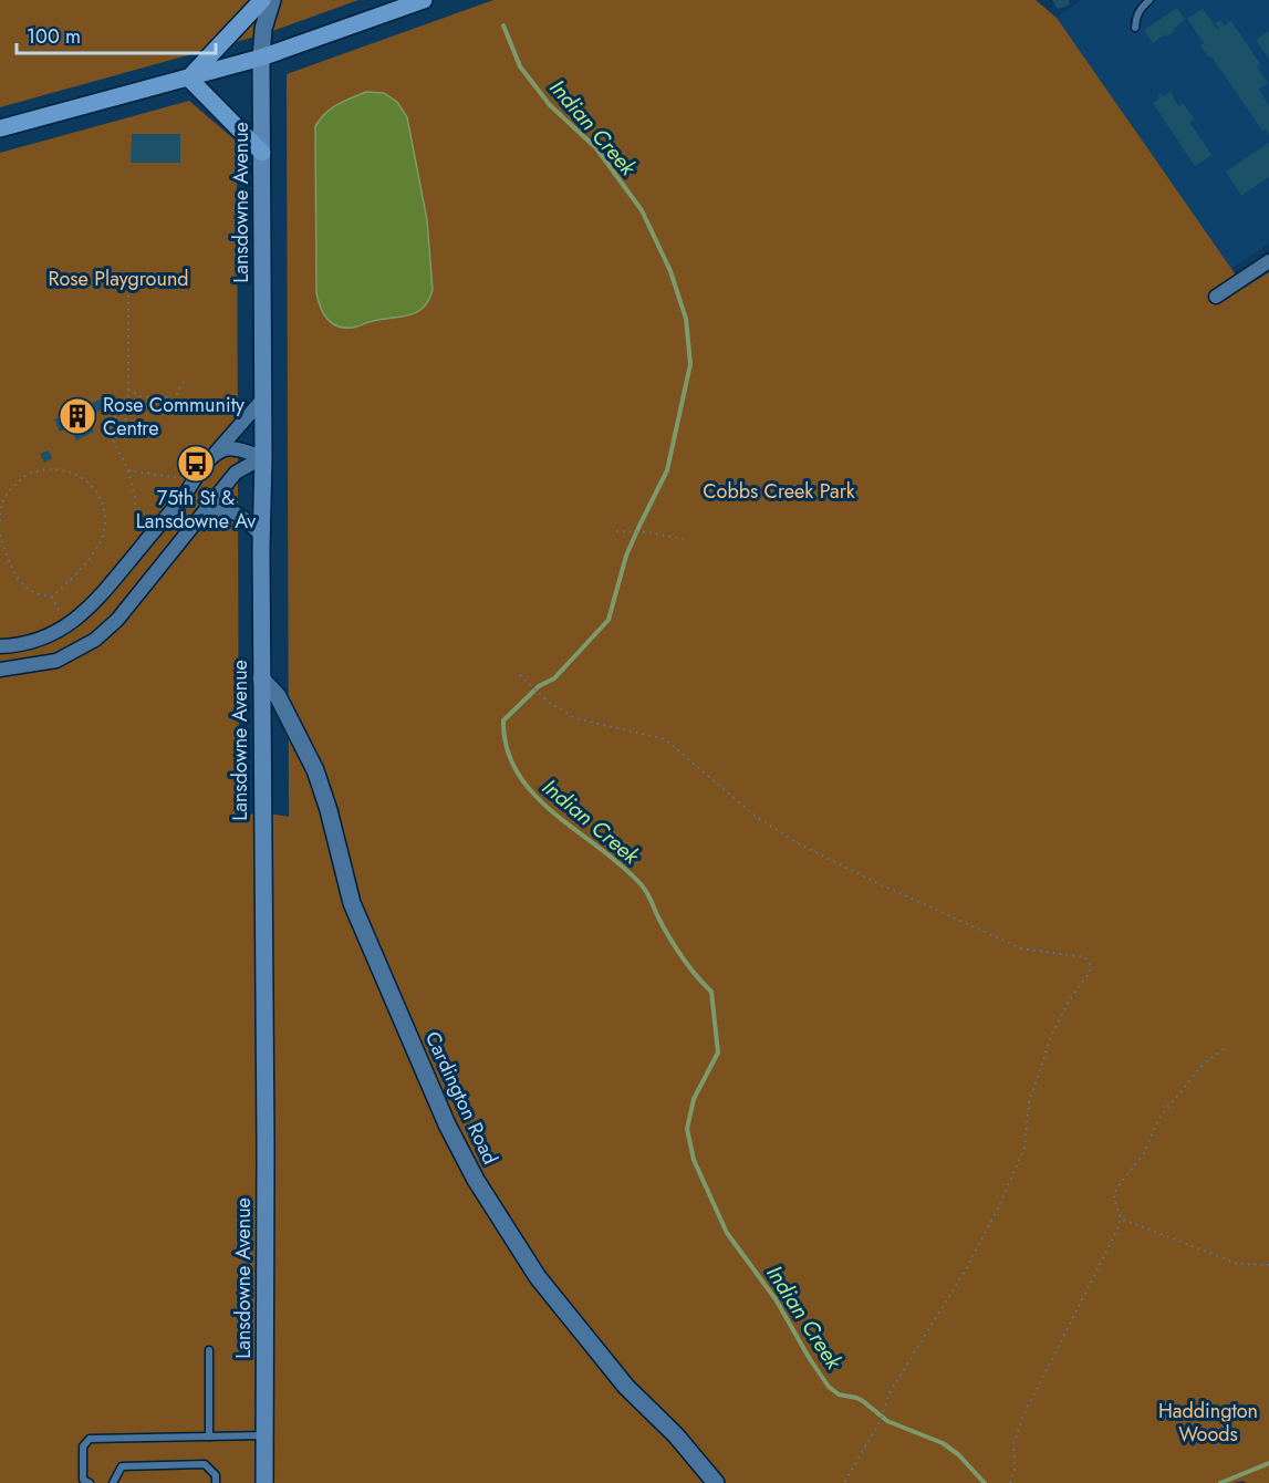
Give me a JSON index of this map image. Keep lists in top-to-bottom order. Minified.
{"streets":{"main road":["Lansdowne Avenue"],"street":["Cardington Road"]},"crossings":[["Lansdowne Avenue","Cardington Road"]],"water":["Indian Creek"],"parks":["Rose Playground","Cobbs Creek Park","Haddington Woods"],"places":{"building":["Rose Community Centre"],"bus stop":["75th St & Lansdowne Av"]},"scale_bar":"100 m"}
